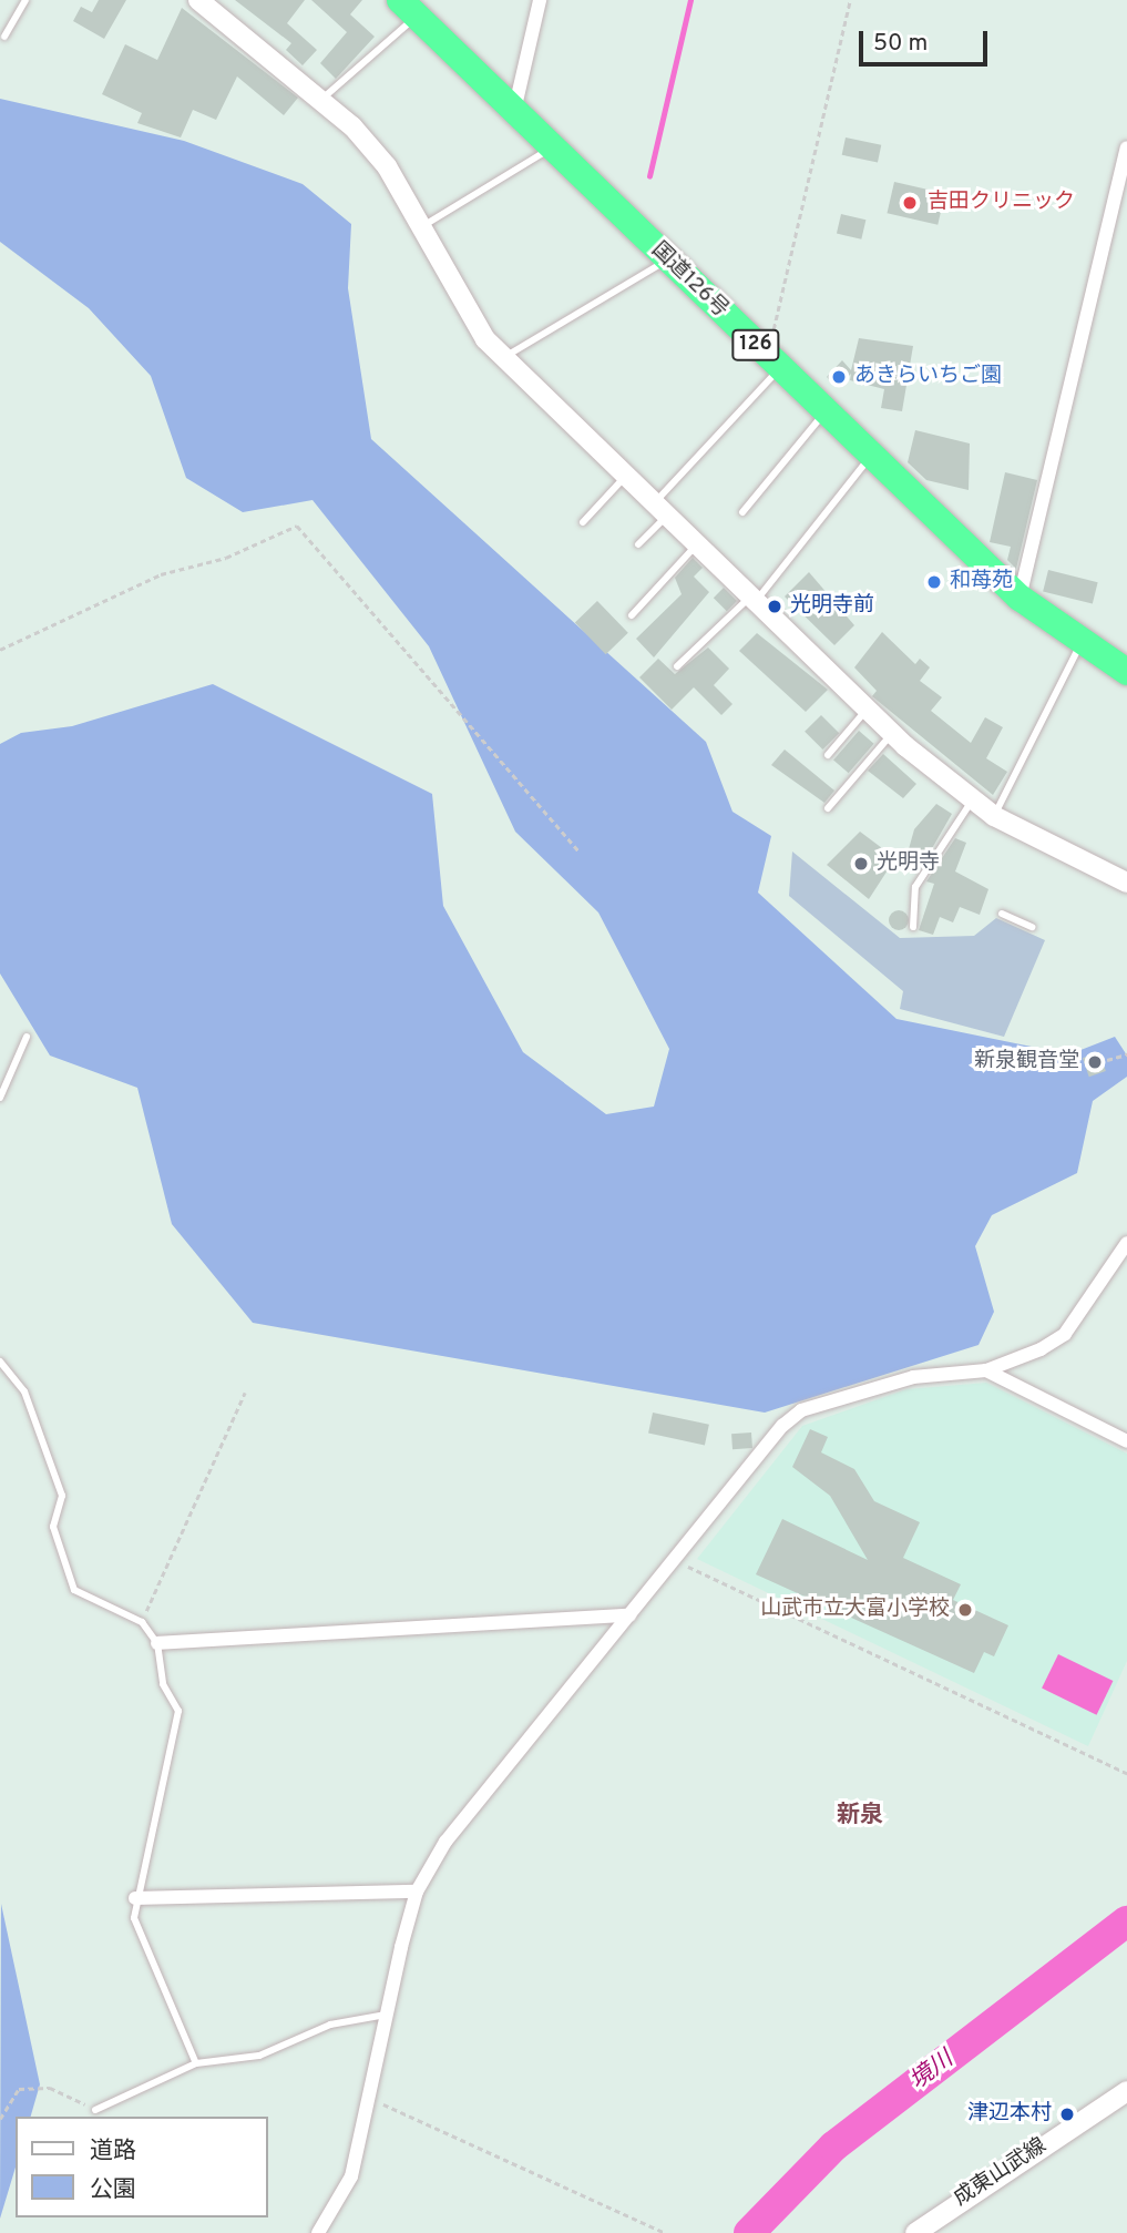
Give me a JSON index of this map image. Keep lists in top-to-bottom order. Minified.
{"streets":{"highway":["国道126号","126"],"street":["成東山武線"]},"districts":["新泉"],"water":["境川"],"places":["吉田クリニック","あきらいちご園","和苺苑","光明寺前","光明寺","新泉観音堂","山武市立大富小学校","津辺本村"],"legend":["道路","公園"],"scale_bar":"50 m"}
